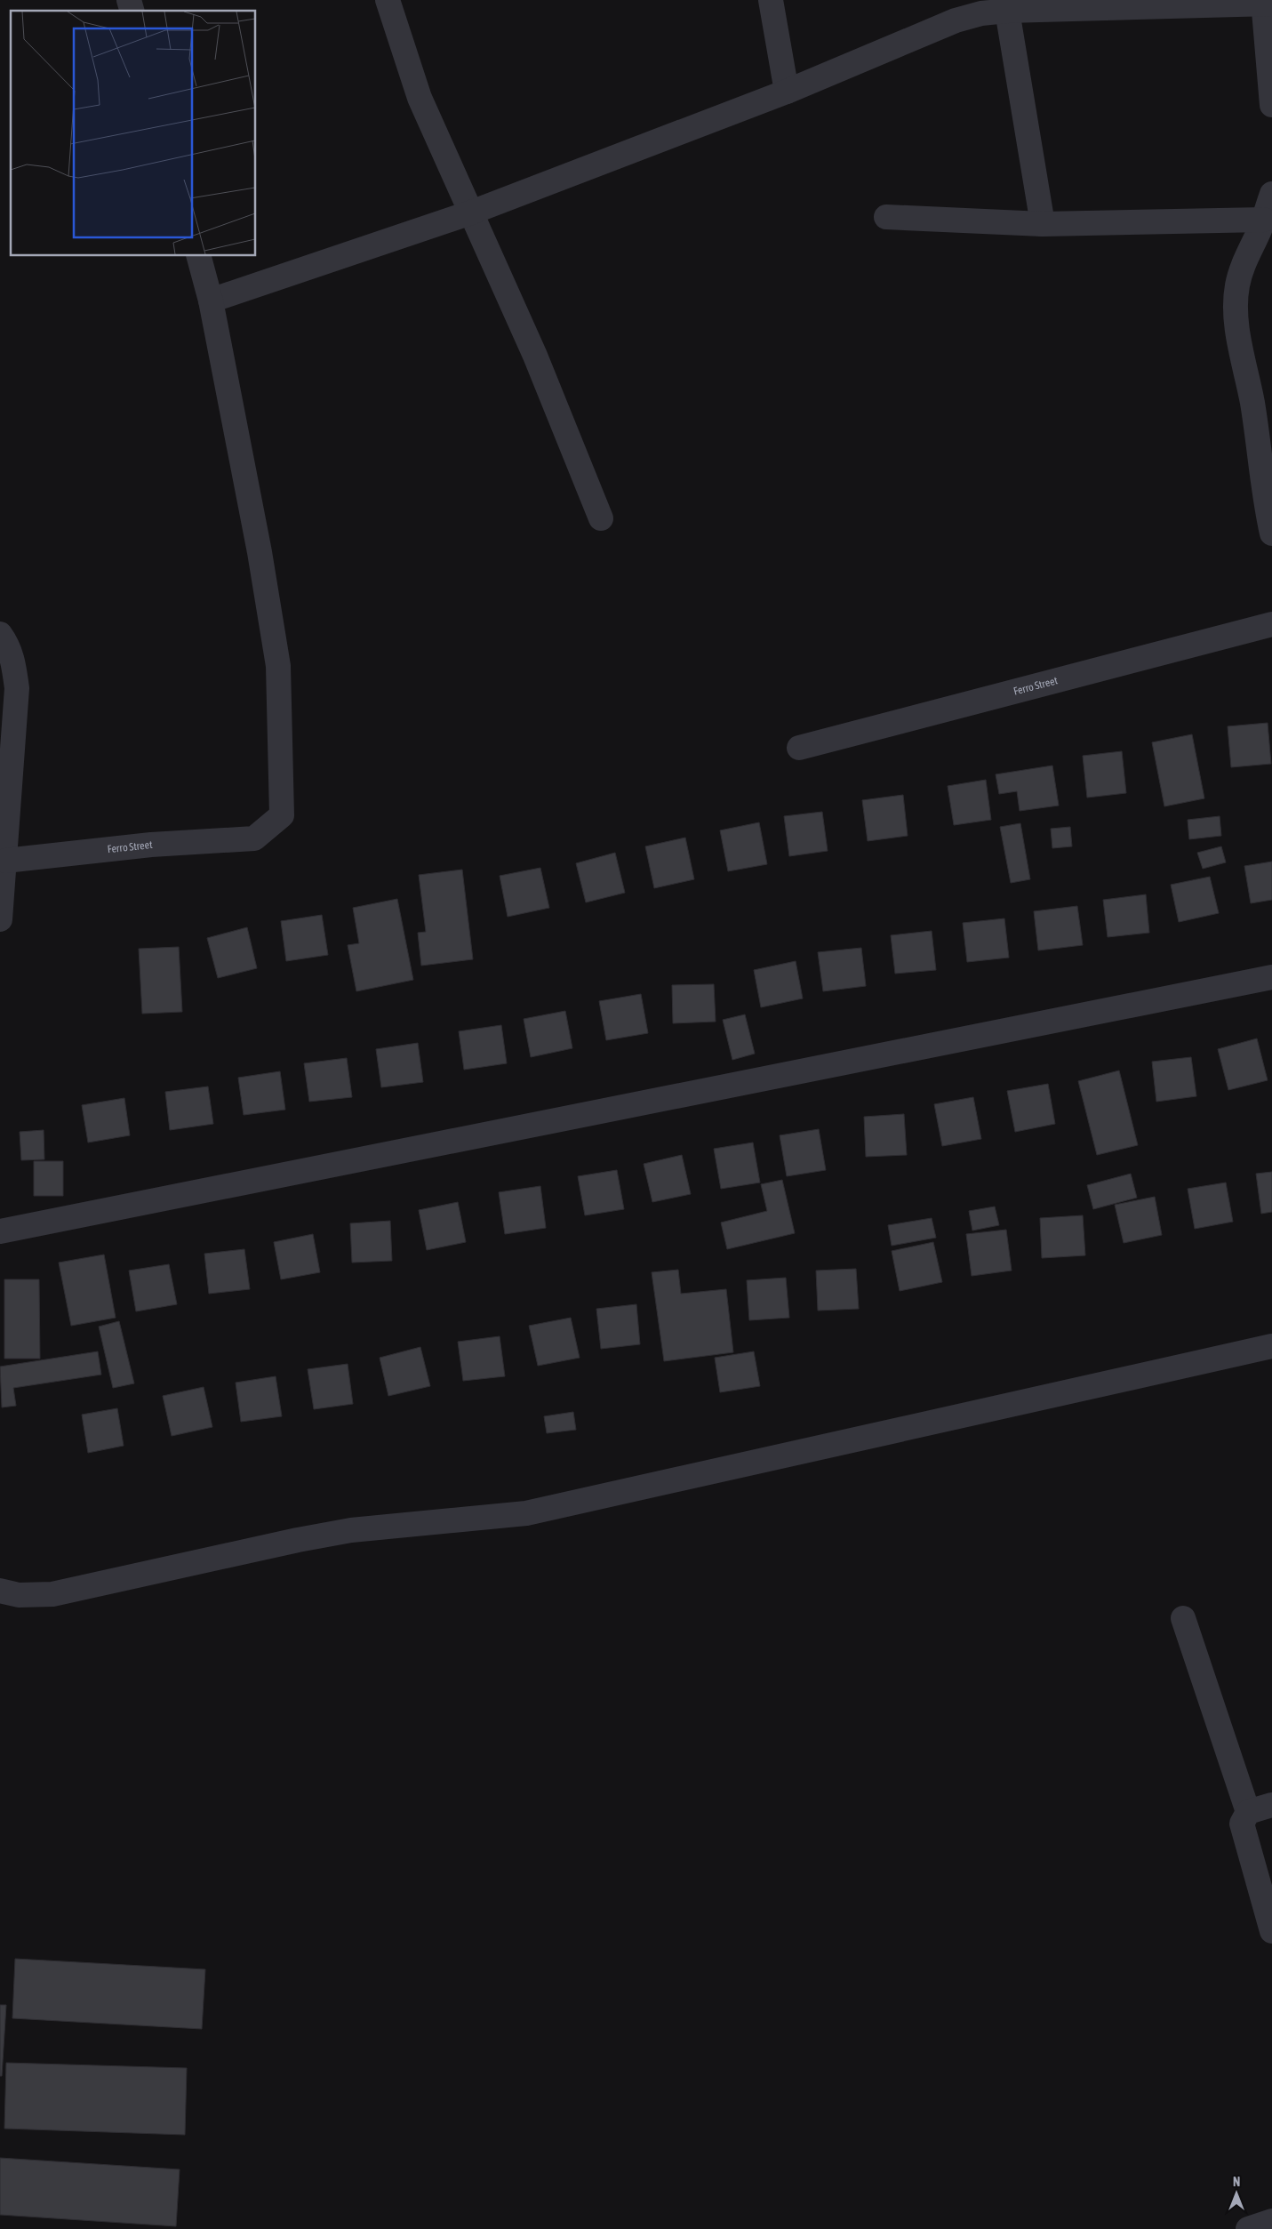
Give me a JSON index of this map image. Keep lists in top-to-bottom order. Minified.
{"streets":{"street":["Ferro Street"]},"north":"top"}
